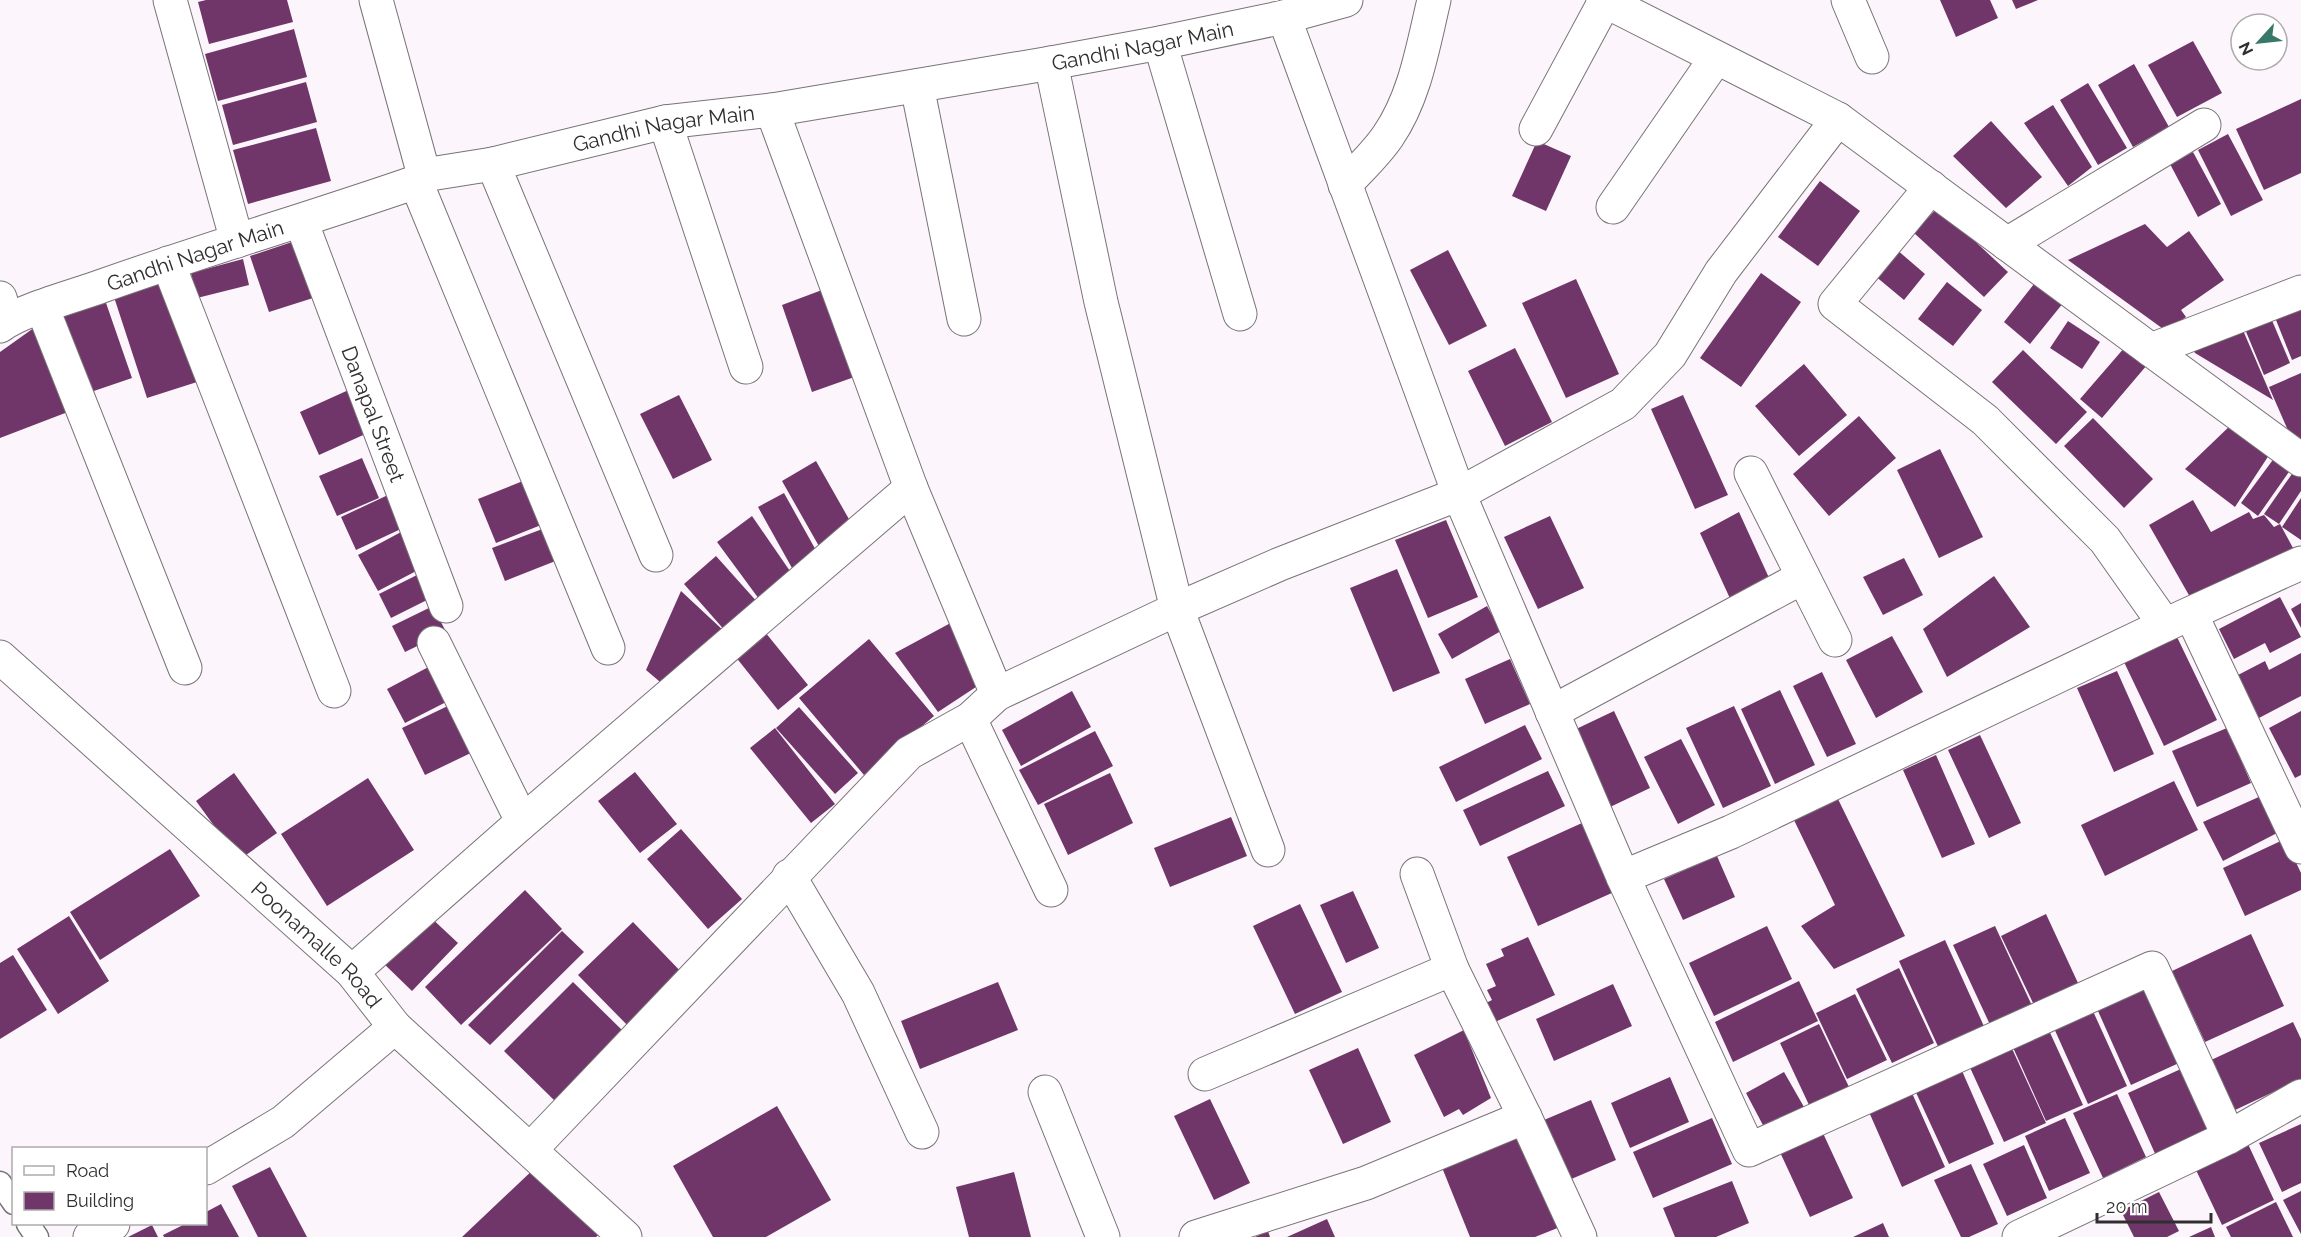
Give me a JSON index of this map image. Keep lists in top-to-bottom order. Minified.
{"streets":{"street":["Gandhi Nagar Main","Danapal Street","Poonamalle Road"]},"crossings":[["Gandhi Nagar Main","Danapal Street"]],"legend":["Road","Building"],"scale_bar":"20 m","north":"bottom left"}
